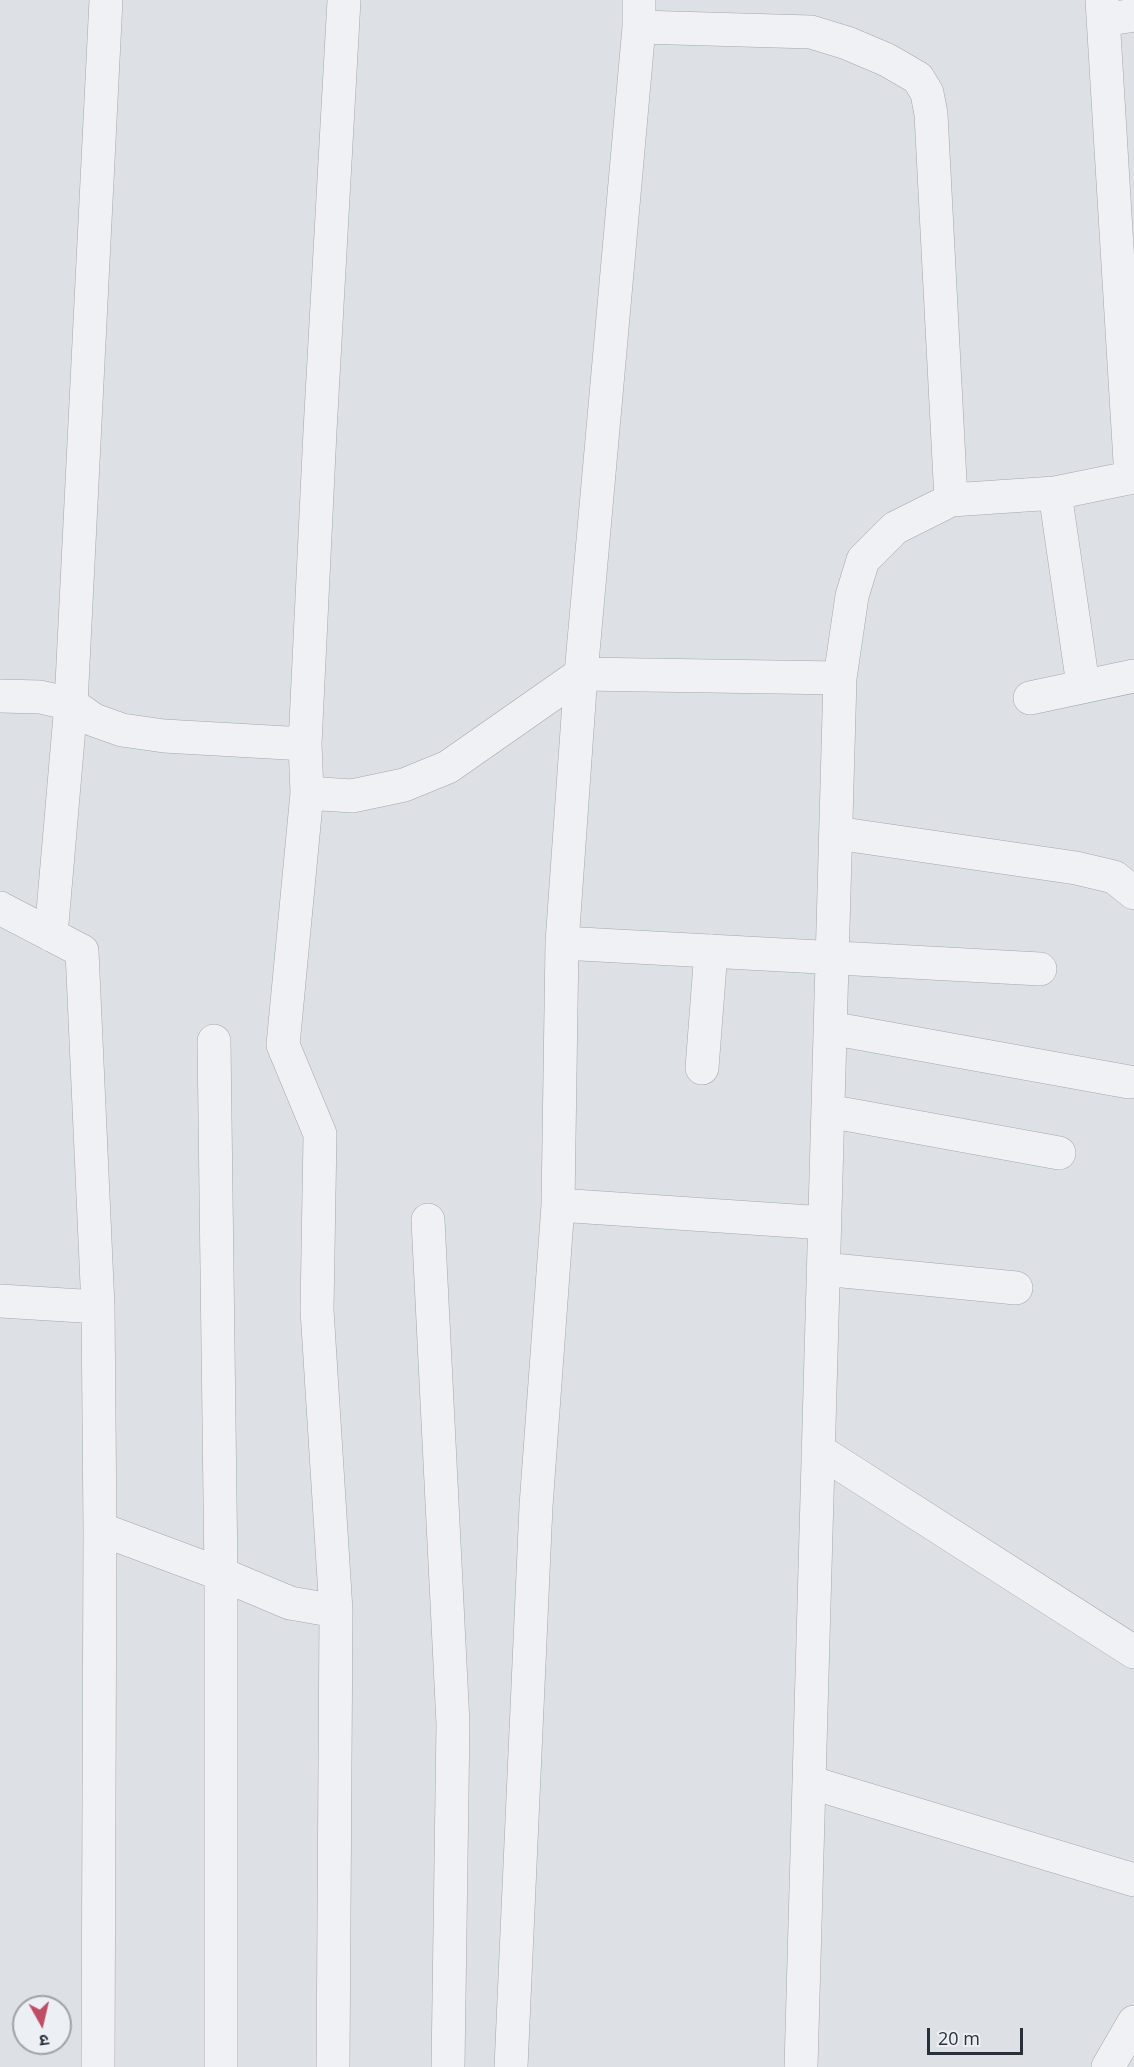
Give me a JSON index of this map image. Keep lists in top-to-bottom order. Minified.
{"scale_bar":"20 m","north":"bottom"}
